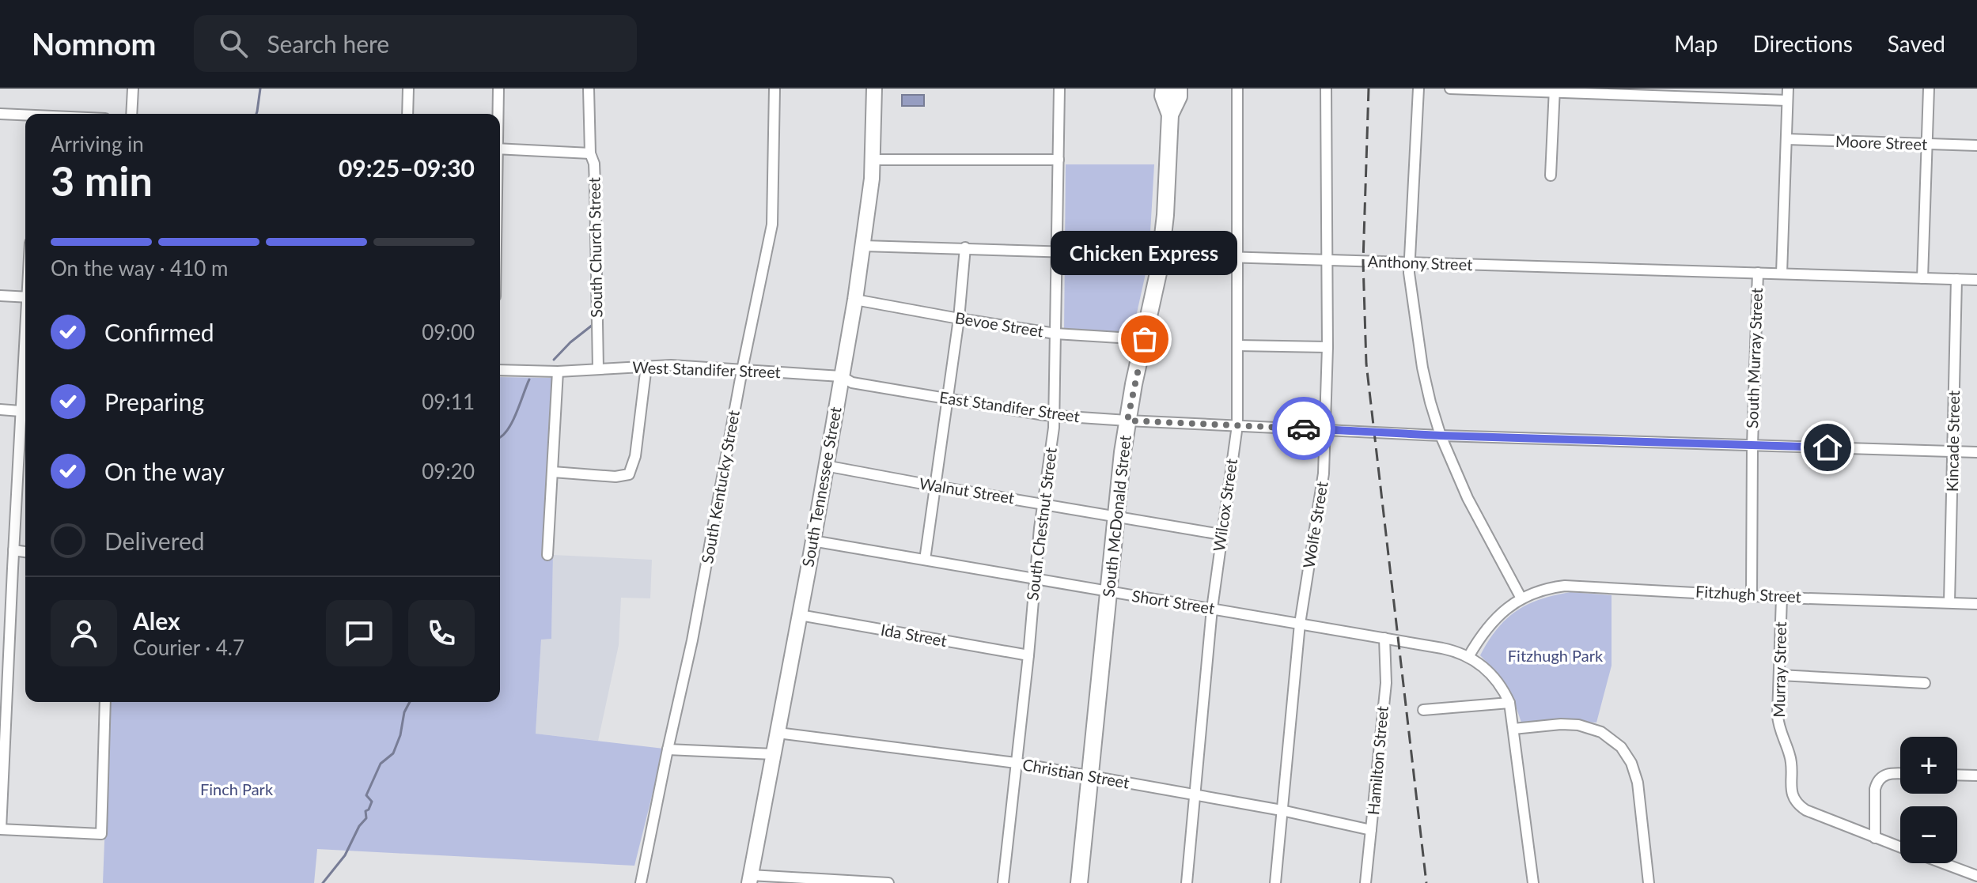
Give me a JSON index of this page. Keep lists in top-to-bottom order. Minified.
{"streets":{"main road":["South McDonald Street"],"street":["Moore Street","South Church Street","Anthony Street","Bevoe Street","South Murray Street","West Standifer Street","East Standifer Street","Kincade Street","South Kentucky Street","South Tennessee Street","Walnut Street","Wilcox Street","South Chestnut Street","Wolfe Street","Fitzhugh Street","Short Street","Ida Street","Murray Street","Hamilton Street","Christian Street"]},"crossings":[["Moore Street","South Murray Street"],["South Church Street","West Standifer Street"],["Anthony Street","South Murray Street"],["Anthony Street","Kincade Street"],["Anthony Street","South Tennessee Street"],["Anthony Street","Wilcox Street"],["Anthony Street","South McDonald Street"],["Anthony Street","South Chestnut Street"],["Anthony Street","Wolfe Street"],["Bevoe Street","South Tennessee Street"],["Bevoe Street","South McDonald Street"],["Bevoe Street","South Chestnut Street"],["South Murray Street","East Standifer Street"],["South Murray Street","Fitzhugh Street"],["West Standifer Street","East Standifer Street"],["West Standifer Street","South Kentucky Street"],["West Standifer Street","South Tennessee Street"],["East Standifer Street","Kincade Street"],["East Standifer Street","South Tennessee Street"],["East Standifer Street","Wilcox Street"],["East Standifer Street","South McDonald Street"],["East Standifer Street","South Chestnut Street"],["East Standifer Street","Wolfe Street"],["Kincade Street","Fitzhugh Street"],["South Tennessee Street","Walnut Street"],["South Tennessee Street","Short Street"],["South Tennessee Street","Ida Street"],["South Tennessee Street","Christian Street"],["Walnut Street","Wilcox Street"],["Walnut Street","South McDonald Street"],["Walnut Street","South Chestnut Street"],["Wilcox Street","Short Street"],["Wilcox Street","Christian Street"],["South McDonald Street","Short Street"],["South McDonald Street","Christian Street"],["South Chestnut Street","Short Street"],["South Chestnut Street","Ida Street"],["South Chestnut Street","Christian Street"],["Wolfe Street","Short Street"],["Wolfe Street","Christian Street"],["Fitzhugh Street","Short Street"],["Fitzhugh Street","Murray Street"],["Short Street","Hamilton Street"],["Hamilton Street","Christian Street"]],"parks":["Fitzhugh Park","Finch Park"],"places":["Chicken Express"],"page":{"header":"Nomnom","search":"Search here","nav":["Map","Directions","Saved"],"heading":["3 min","Arriving in","09:25–09:30"],"panel":["Alex","Courier · 4.7"],"bar":"On the way · 410 m","bubble":"Chicken Express","list":[["Confirmed","09:00"],["Preparing","09:11"],["On the way","09:20"],"Delivered"],"map_buttons":["+","−"]}}
